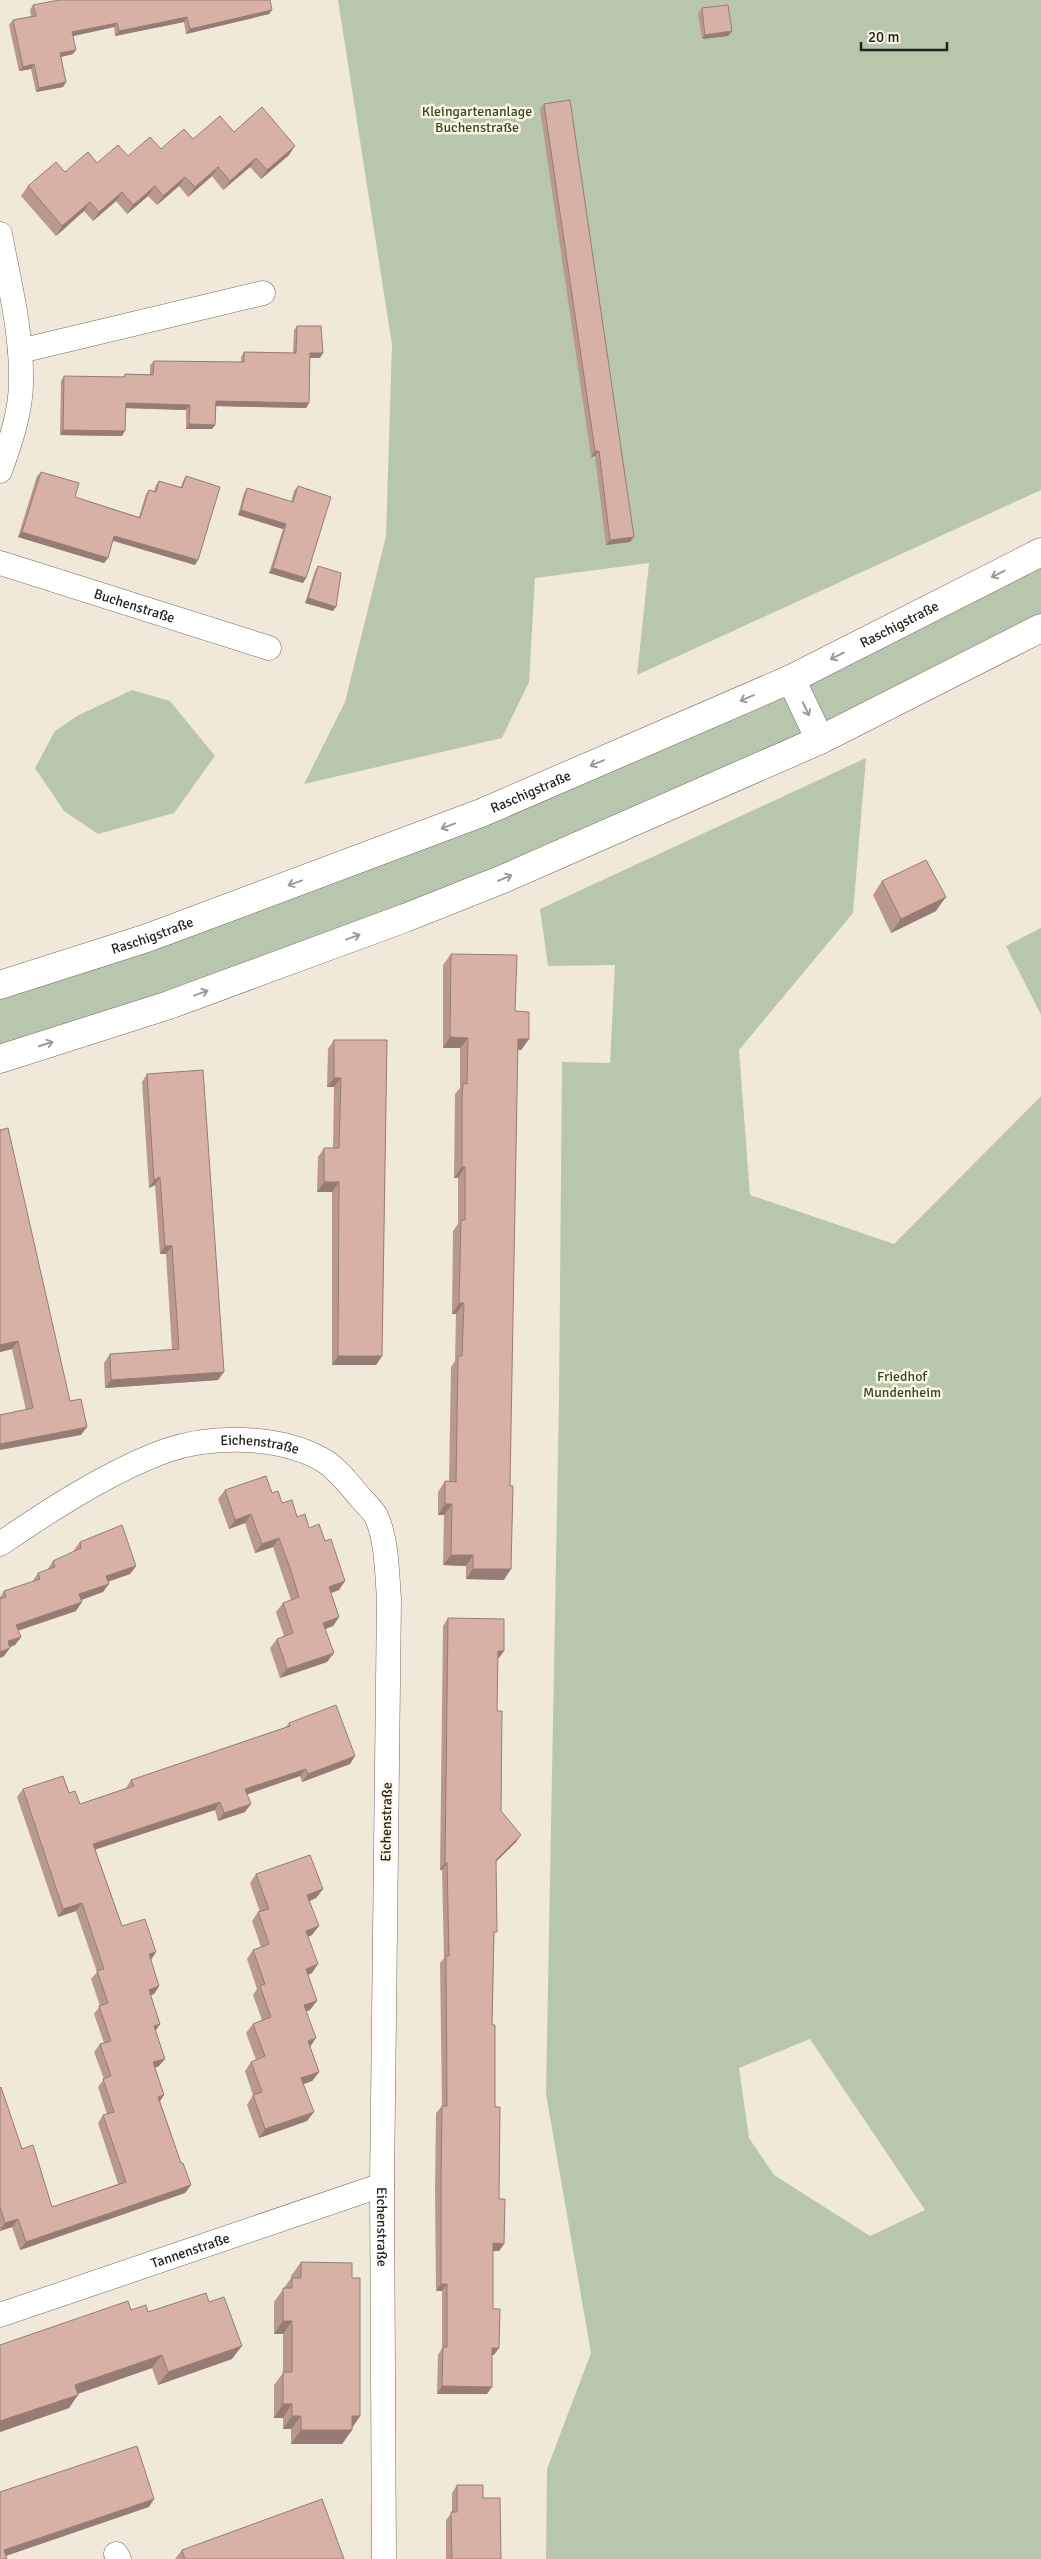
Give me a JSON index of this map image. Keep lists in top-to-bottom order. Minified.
{"streets":{"street":["Buchenstraße","Raschigstraße","Eichenstraße","Tannenstraße"]},"crossings":[["Eichenstraße","Tannenstraße"]],"parks":["Kleingartenanlage Buchenstraße","Friedhof Mundenheim"],"scale_bar":"20 m"}
